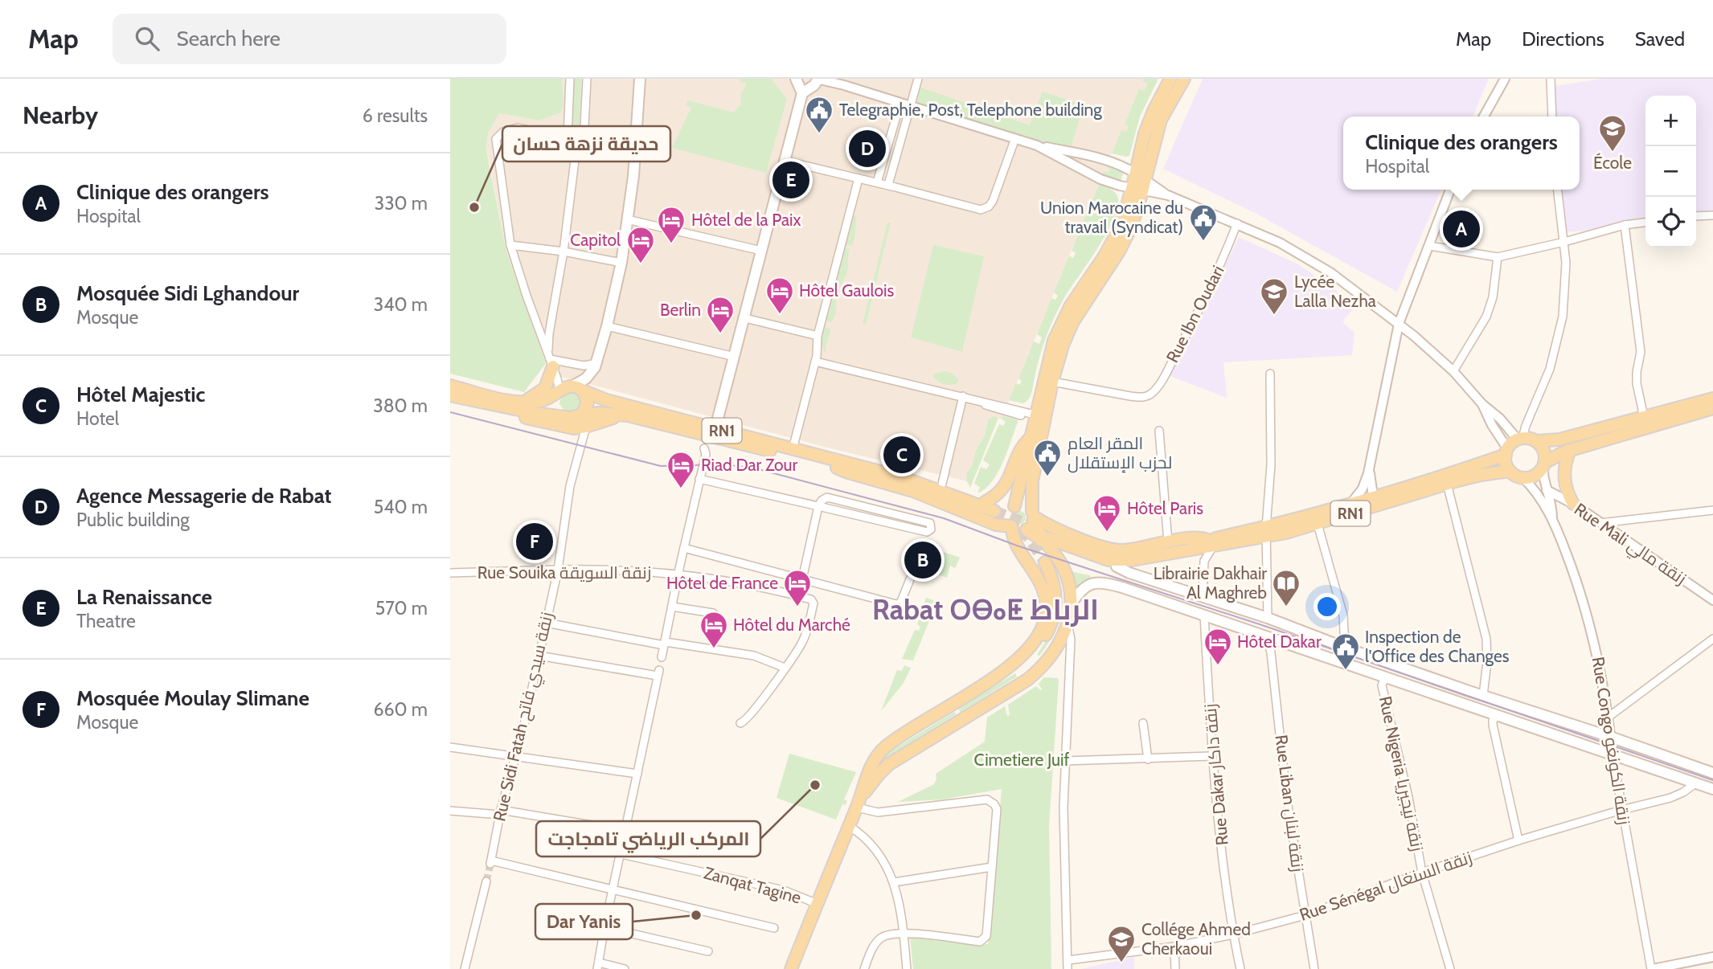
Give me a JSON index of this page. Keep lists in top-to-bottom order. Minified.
{"streets":{"main road":["RN1"],"street":["Rue Ibn Oudari","Rue Mali زنقة مالي","Rue Souika زنقة السويقة","Rue Sidi Fatah زنقة سيدي فاتح","Rue Congo زنقة الكونغو","Rue Nigeria زنقة نيجيريا","Rue Dakar زنقة داكار","Rue Liban زنقة لبنان","Zanqat Tagine","Rue Sénégal زنقة السنغال"]},"crossings":[["RN1","Rue Congo زنقة الكونغو"],["Rue Mali زنقة مالي","Rue Congo زنقة الكونغو"],["Rue Souika زنقة السويقة","Rue Sidi Fatah زنقة سيدي فاتح"],["Rue Congo زنقة الكونغو","Rue Sénégal زنقة السنغال"],["Rue Nigeria زنقة نيجيريا","Rue Sénégal زنقة السنغال"],["Rue Dakar زنقة داكار","Rue Sénégal زنقة السنغال"],["Rue Liban زنقة لبنان","Rue Sénégal زنقة السنغال"]],"districts":["Rabat ⵔⴱⴰⵟ الرباط"],"parks":["Cimetiere Juif"],"places":{"public building":["Telegraphie, Post, Telephone building","Union Marocaine du travail (Syndicat)","المقر العام لحزب الإستقلال","Inspection de l'Office des Changes"],"school or university":["École","Lycée Lalla Nezha","Collége Ahmed Cherkaoui"],"other":["حديقة نزهة حسان","المركب الرياضي تامجاجت","Dar Yanis"],"hotel":["Hôtel de la Paix","Capitol","Hôtel Gaulois","Berlin","Riad Dar Zour","Hôtel Paris","Hôtel de France","Hôtel du Marché","Hôtel Dakar"],"library":["Librairie Dakhair Al Maghreb"]},"page":{"header":"Map","search":"Search here","nav":["Map","Directions","Saved"],"heading":["Nearby","6 results"],"map_buttons":["+","−"],"popup":["Clinique des orangers","Hospital"],"pins":["D","E","A","C","F","B"],"list":[{"mark":"A","name":"Clinique des orangers","note":"Hospital","value":"330 m"},{"mark":"B","name":"Mosquée Sidi Lghandour","note":"Mosque","value":"340 m"},{"mark":"C","name":"Hôtel Majestic","note":"Hotel","value":"380 m"},{"mark":"D","name":"Agence Messagerie de Rabat","note":"Public building","value":"540 m"},{"mark":"E","name":"La Renaissance","note":"Theatre","value":"570 m"},{"mark":"F","name":"Mosquée Moulay Slimane","note":"Mosque","value":"660 m"}]}}
